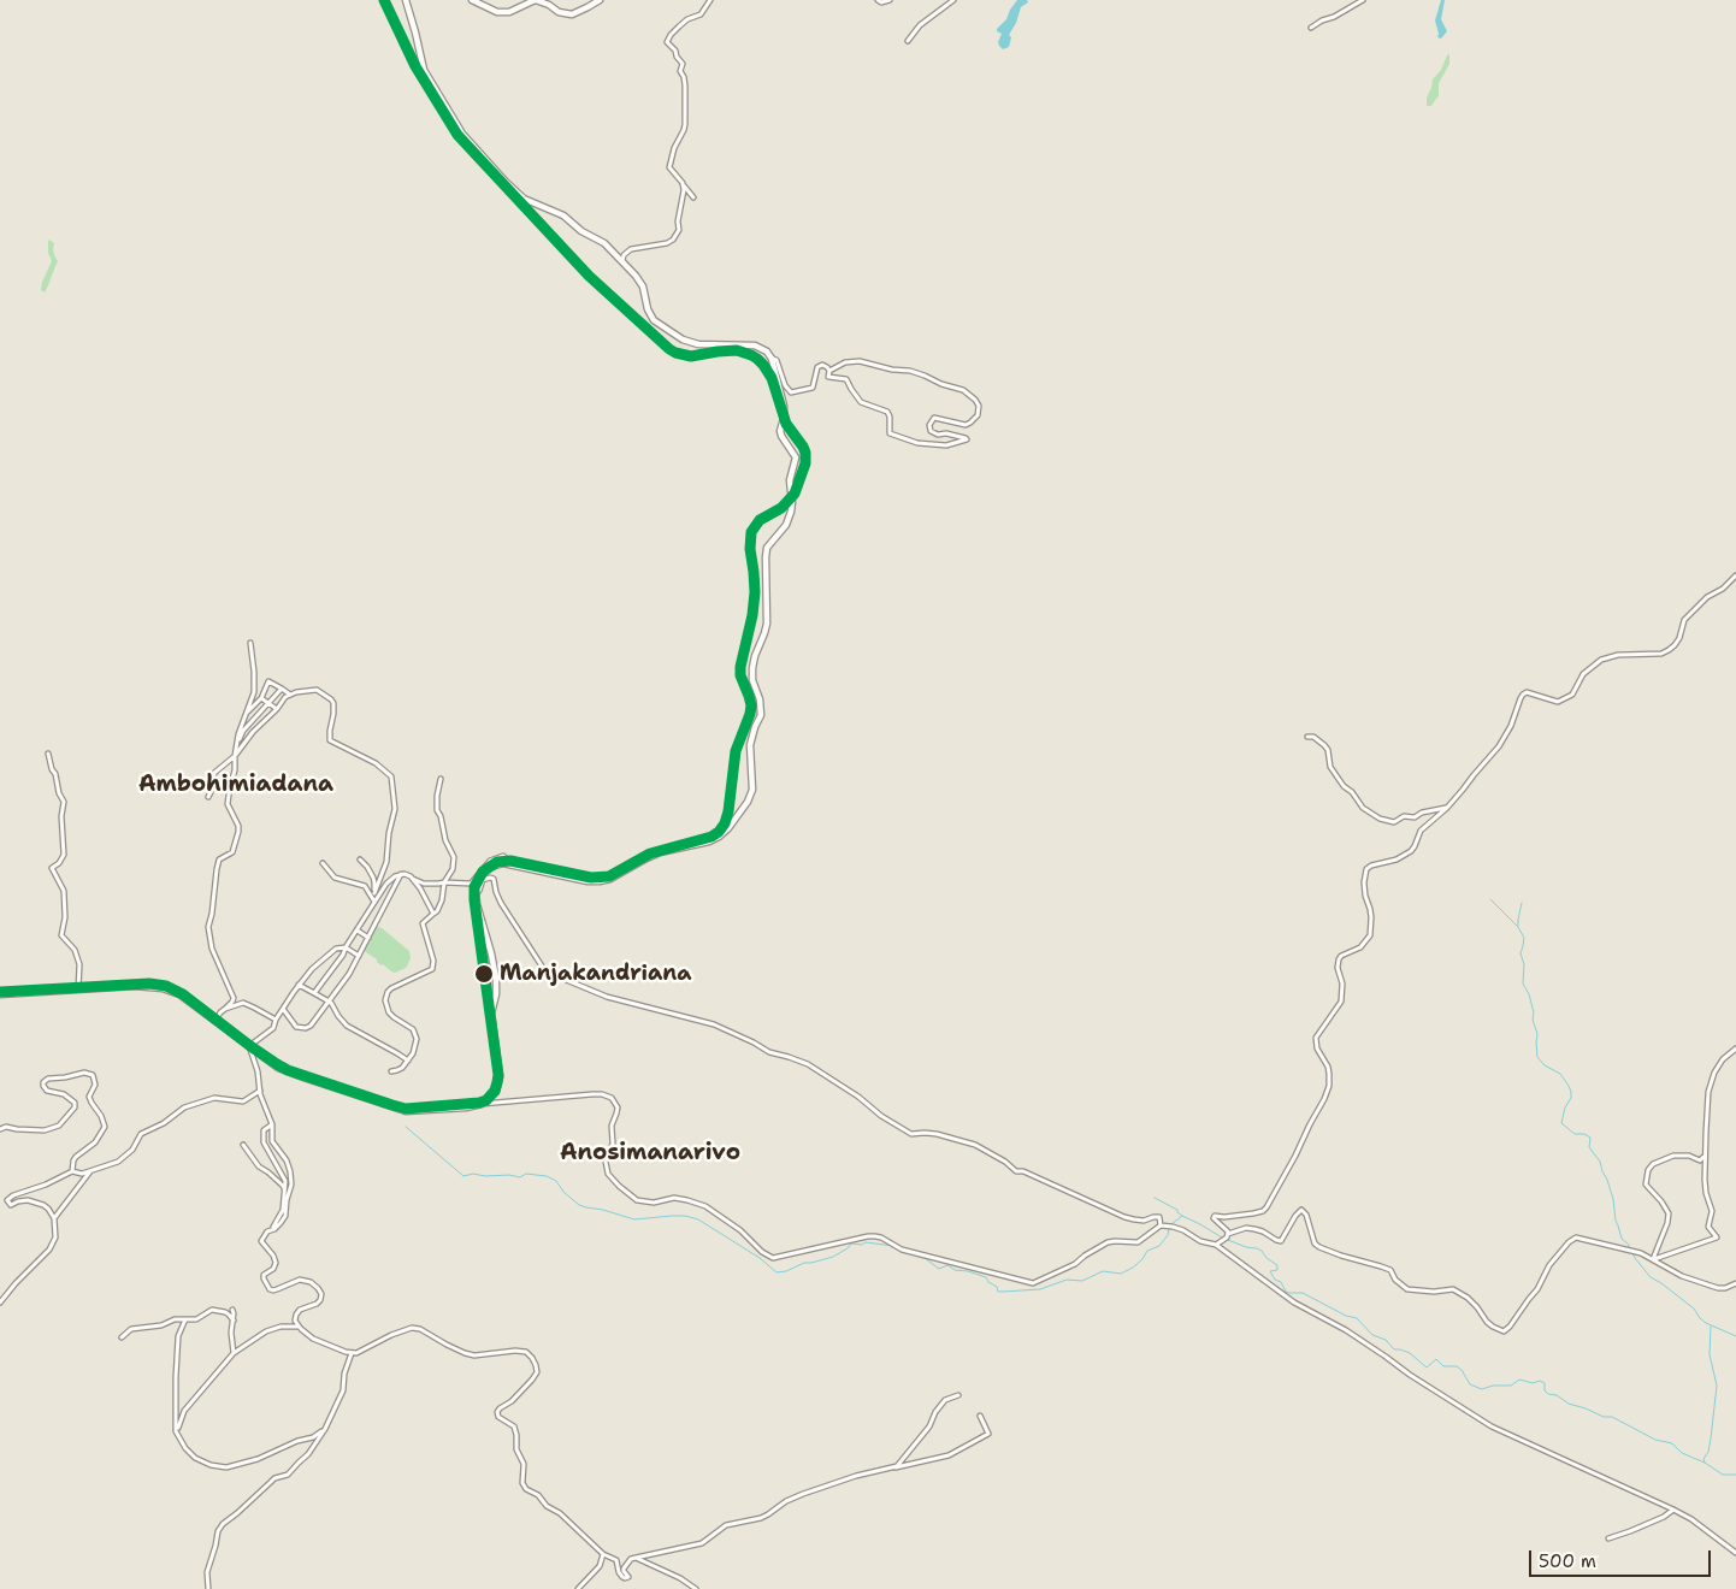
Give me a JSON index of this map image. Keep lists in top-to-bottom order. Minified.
{"districts":["Ambohimiadana","Anosimanarivo"],"places":["Manjakandriana"],"scale_bar":"500 m"}
